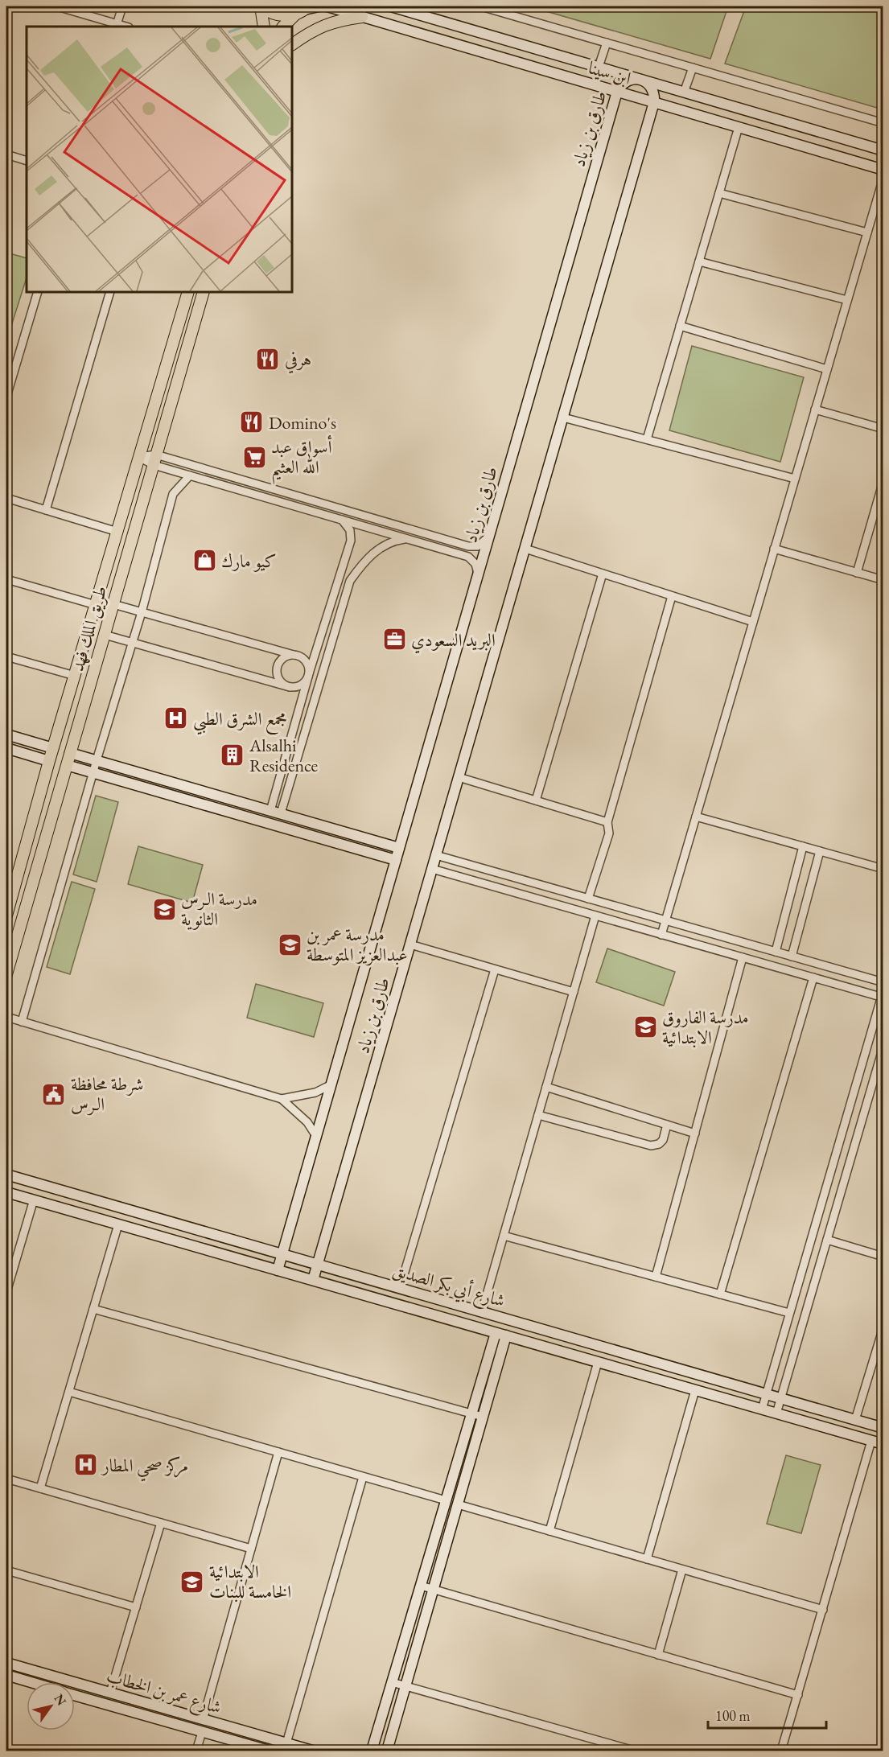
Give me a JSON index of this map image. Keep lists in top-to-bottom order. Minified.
{"streets":{"main road":["طريق الملك فهد"],"street":["ابن سينا","طارق بن زياد","شارع أبي بكر الصديق","شارع عمر بن الخطاب"]},"crossings":[["ابن سينا","طارق بن زياد"],["طارق بن زياد","شارع أبي بكر الصديق"]],"places":{"restaurant":["هرفي","Domino's"],"supermarket":["أسواق عبد الله العثيم"],"shop":["كيو مارك"],"office":["البريد السعودي"],"hospital":["مجمع الشرق الطبي","مركز صحي المطار"],"building":["Alsalhi Residence"],"school or university":["مدرسة الـرس الثانوية","مدرسة عمر بن عبدالعزيز المتوسطة","مدرسة الفاروق الابتدائية","الابتدائية الخامسة للبنات"],"public building":["شرطة محافظة الـرس"]},"scale_bar":"100 m","north":"top right"}
